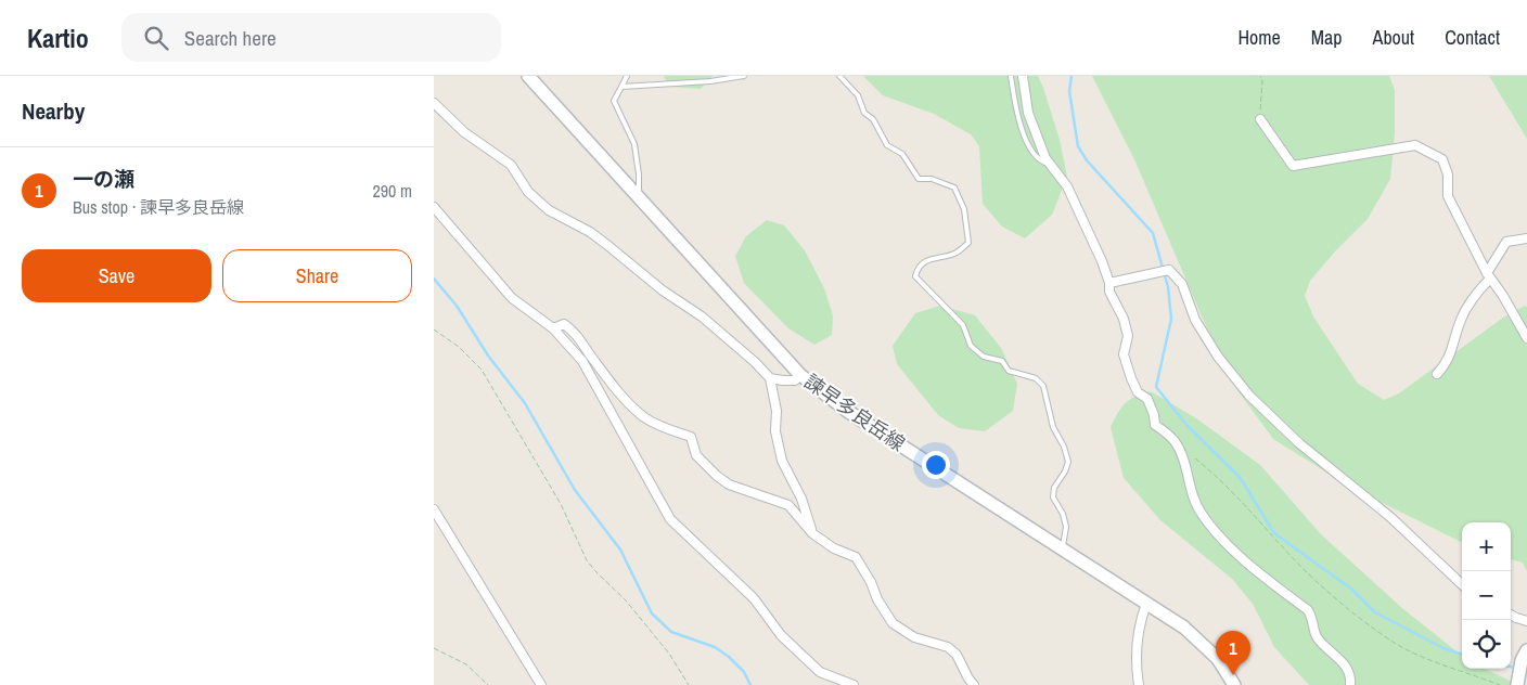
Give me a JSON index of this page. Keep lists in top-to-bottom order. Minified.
{"streets":{"main road":["諫早多良岳線"]},"page":{"header":"Kartio","search":"Search here","nav":["Home","Map","About","Contact"],"heading":"Nearby","list":[{"mark":"1","name":"一の瀬","note":"Bus stop · 諫早多良岳線","value":"290 m"}],"buttons":["Save","Share"],"map_buttons":["+","−"],"pins":"1"}}
